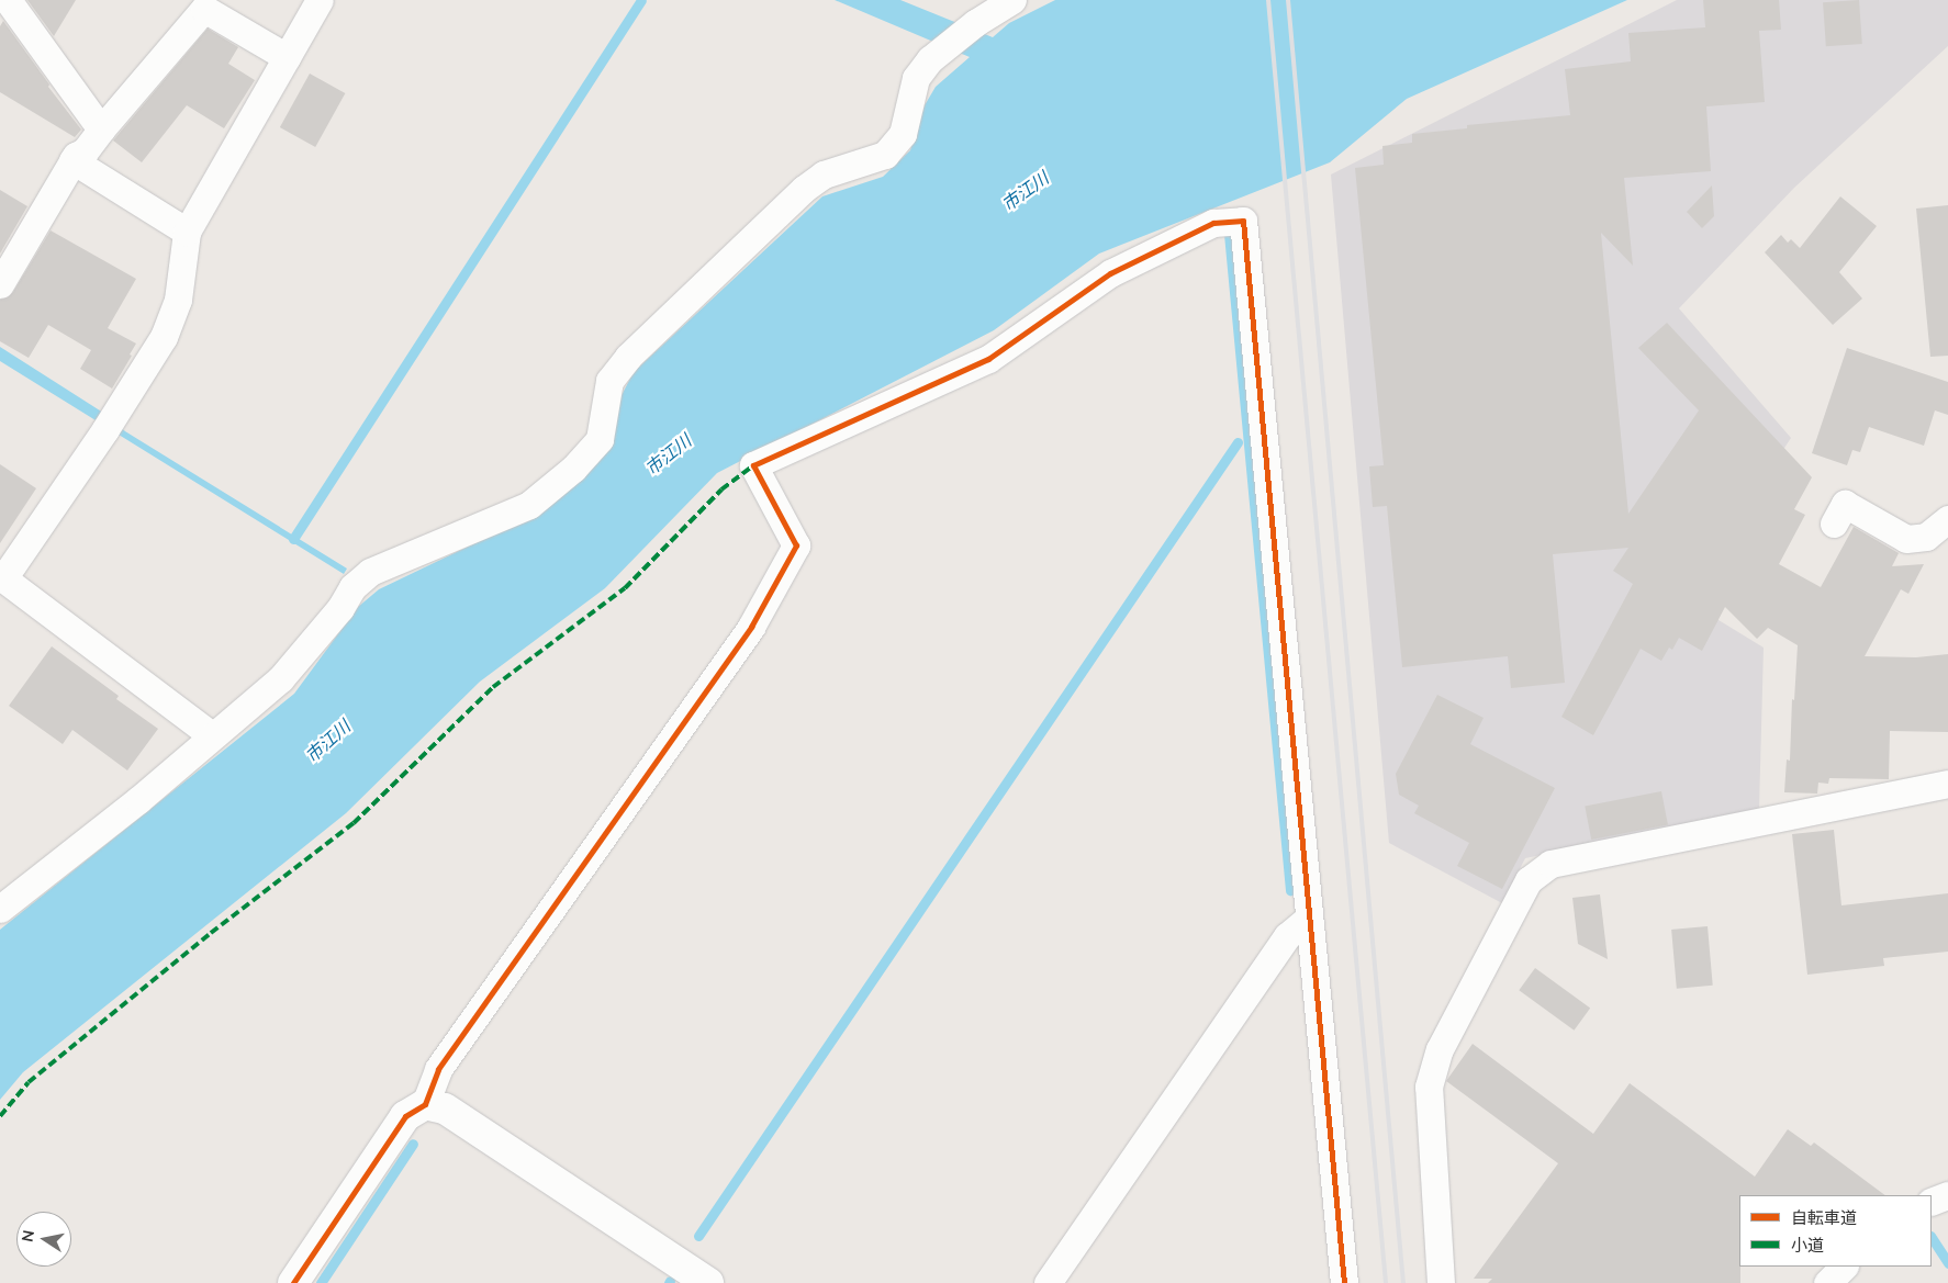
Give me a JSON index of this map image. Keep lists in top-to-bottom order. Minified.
{"water":["市江川"],"legend":["自転車道","小道"],"north":"left"}
